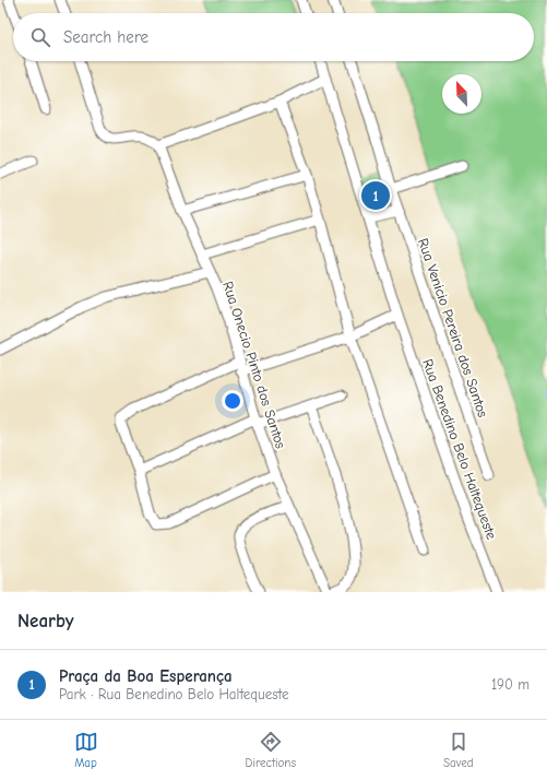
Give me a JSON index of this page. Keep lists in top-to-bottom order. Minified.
{"streets":{"street":["Rua Venicio Pereira dos Santos","Rua Onecio Pinto dos Santos","Rua Benedino Belo Haltequeste"]},"north":"top left","page":{"search":"Search here","pins":"1","heading":"Nearby","list":[{"mark":"1","name":"Praça da Boa Esperança","note":"Park · Rua Benedino Belo Haltequeste","value":"190 m"}],"nav":["Map","Directions","Saved"]}}
